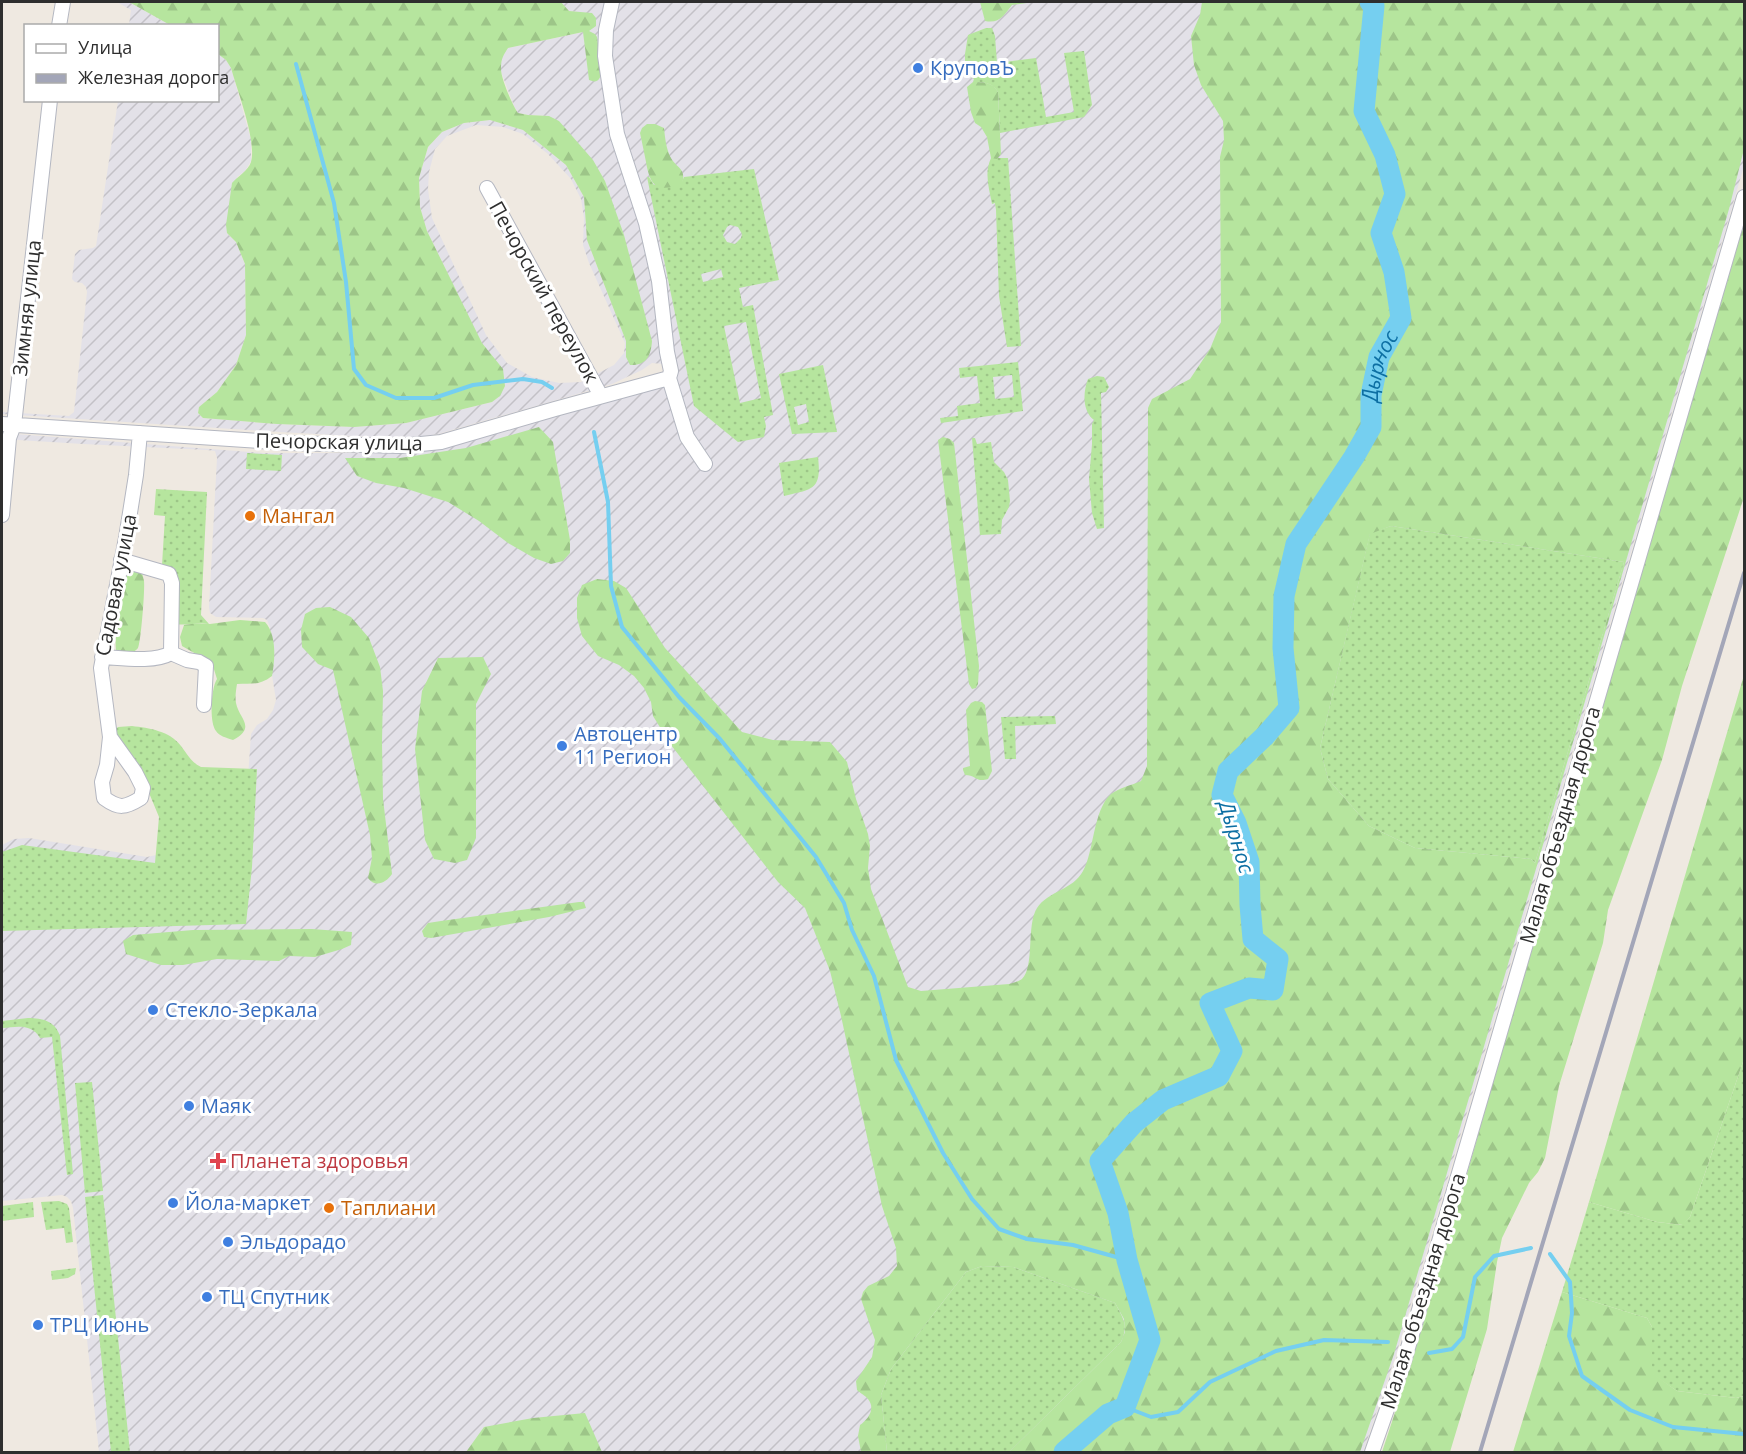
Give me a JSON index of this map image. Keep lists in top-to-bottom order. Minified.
{"streets":{"street":["Печорский переулок","Зимняя улица","Печорская улица","Садовая улица","Малая объездная дорога"]},"crossings":[["Печорский переулок","Печорская улица"],["Зимняя улица","Печорская улица"],["Печорская улица","Садовая улица"]],"water":["Дырнос"],"places":{"other":["КруповЪ","Мангал","Автоцентр 11 Регион","Стекло-Зеркала","Маяк","Йола-маркет","Таплиани","Эльдорадо","ТЦ Спутник","ТРЦ Июнь"],"health":["Планета здоровья"]},"legend":["Улица","Железная дорога"]}
